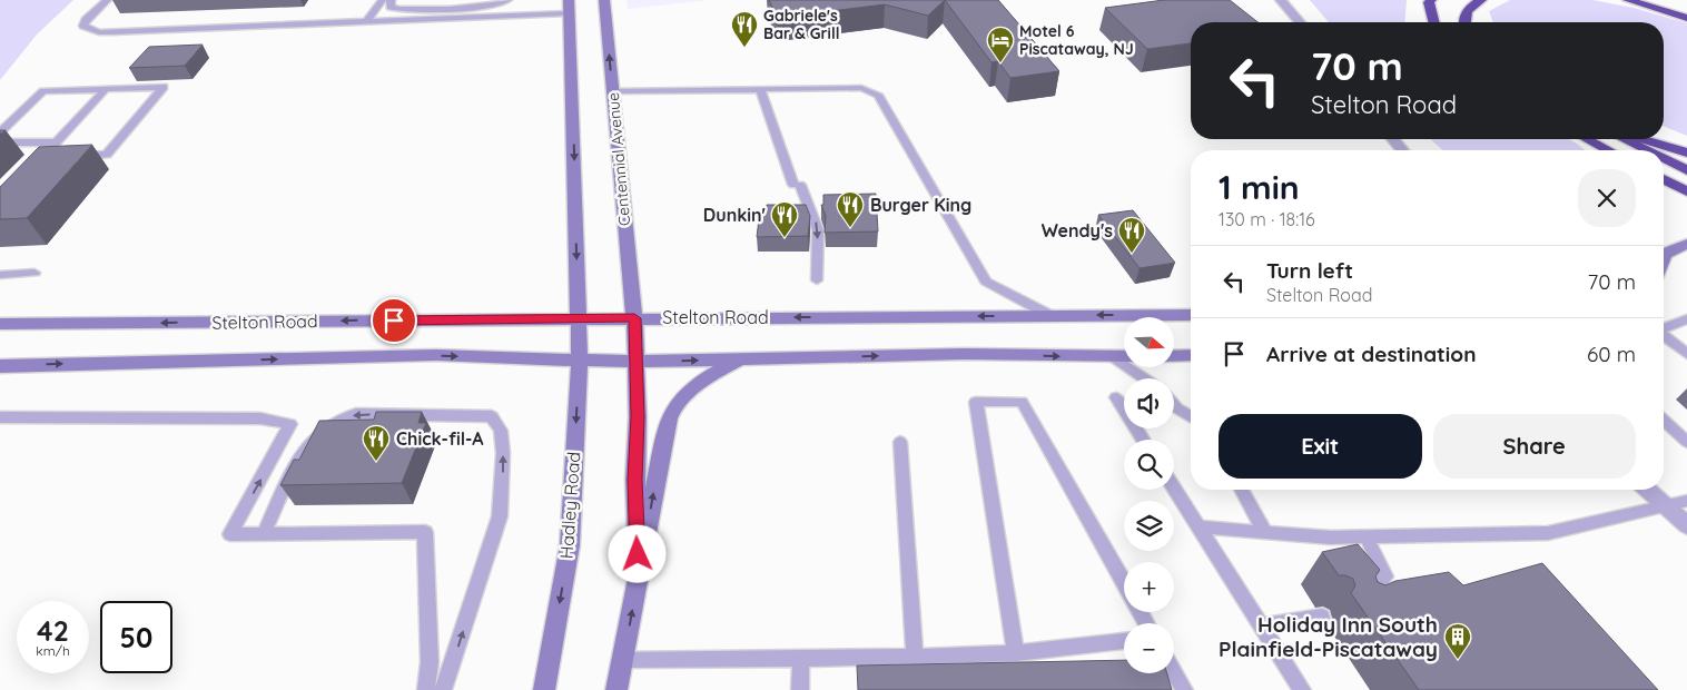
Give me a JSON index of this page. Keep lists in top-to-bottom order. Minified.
{"streets":{"main road":["Centennial Avenue","Stelton Road","Hadley Road"]},"crossings":[["Centennial Avenue","Stelton Road"],["Stelton Road","Hadley Road"]],"places":{"restaurant":["Gabriele's Bar & Grill","Burger King","Dunkin'","Wendy's","Chick-fil-A"],"hotel":["Motel 6 Piscataway, NJ"],"building":["Holiday Inn South Plainfield-Piscataway"]},"north":"right","page":{"turn":["70 m","Stelton Road"],"heading":["1 min","130 m · 18:16"],"list":[{"name":"Turn left","note":"Stelton Road","value":"70 m"},{"name":"Arrive at destination","value":"60 m"}],"map_buttons":["+","−"],"buttons":["Exit","Share"],"speed":"42 km/h","limit":"50"}}
